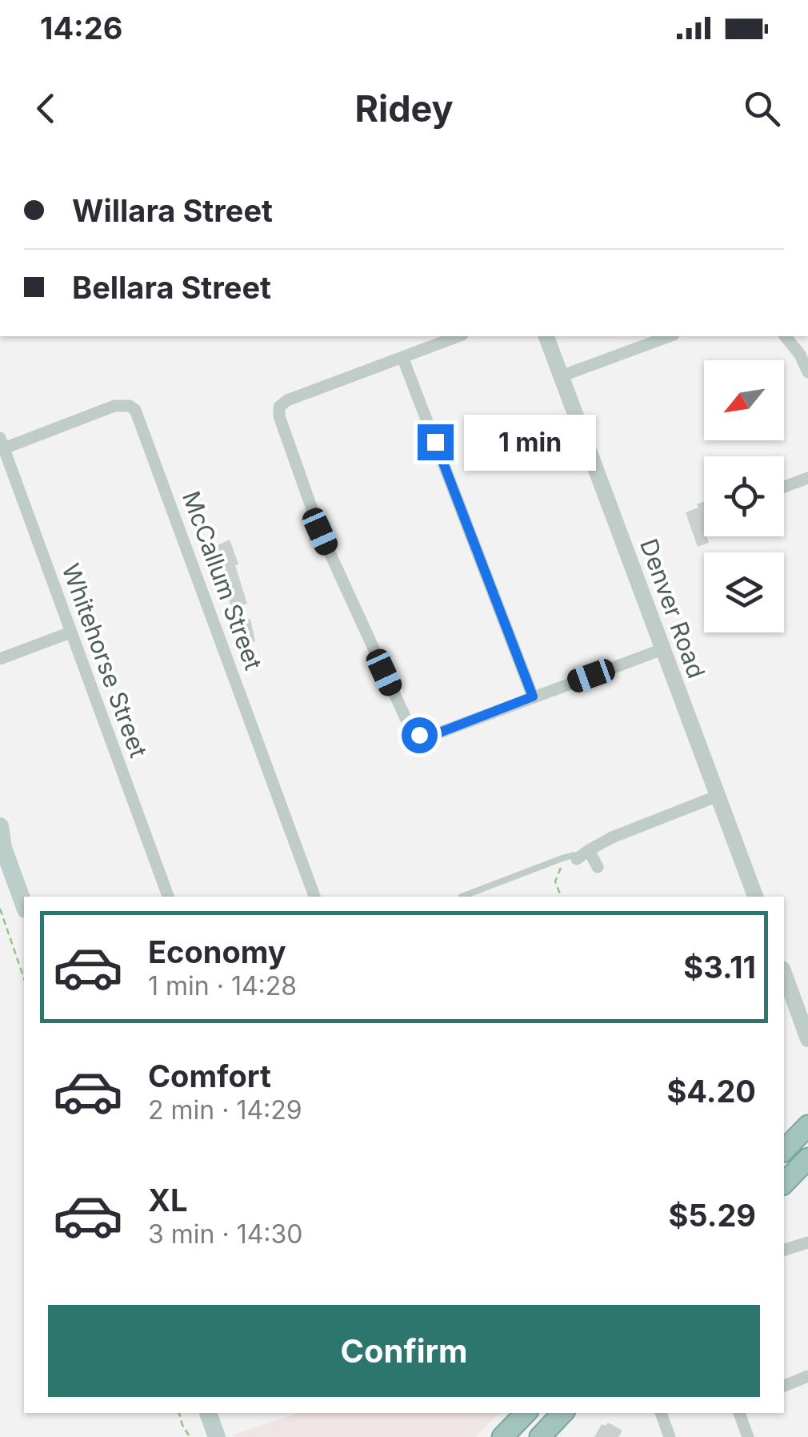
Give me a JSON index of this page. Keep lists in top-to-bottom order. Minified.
{"streets":{"street":["McCallum Street","Denver Road","Whitehorse Street"]},"crossings":[["McCallum Street","Whitehorse Street"]],"north":"bottom left","page":{"status":"14:26","header":"Ridey","banner":["Willara Street","Bellara Street"],"bubble":"1 min","list":[{"name":"Economy","note":"1 min · 14:28","value":"$3.11"},{"name":"Comfort","note":"2 min · 14:29","value":"$4.20"},{"name":"XL","note":"3 min · 14:30","value":"$5.29"}],"buttons":"Confirm"}}
